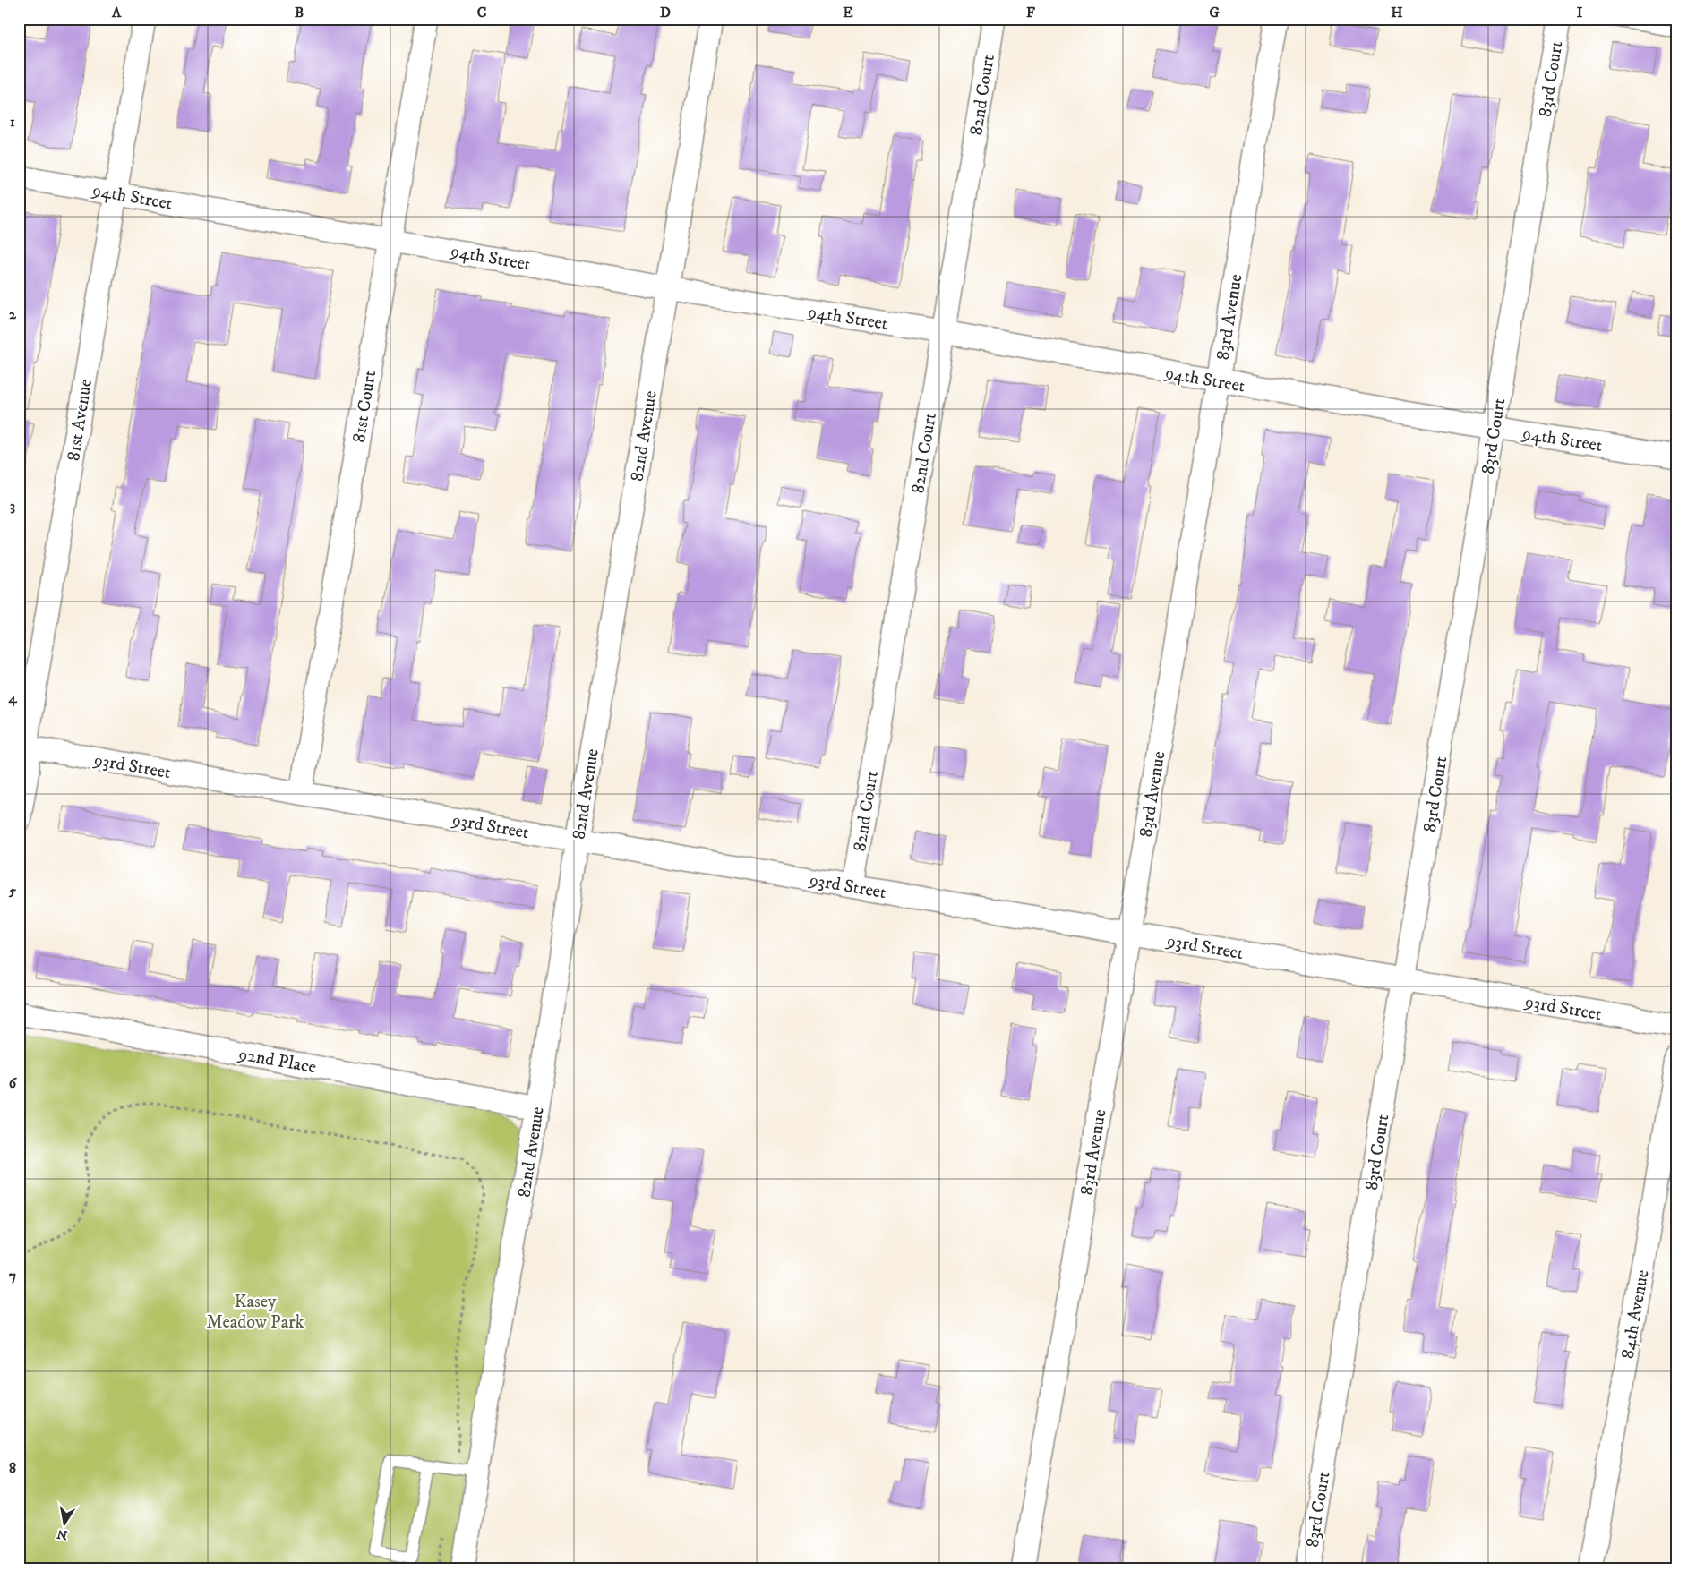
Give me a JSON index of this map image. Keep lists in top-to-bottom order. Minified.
{"streets":{"street":["83rd Court","82nd Court","94th Street","83rd Avenue","81st Court","81st Avenue","82nd Avenue","93rd Street","92nd Place","84th Avenue"]},"crossings":[["83rd Court","94th Street"],["83rd Court","93rd Street"],["82nd Court","94th Street"],["82nd Court","93rd Street"],["94th Street","83rd Avenue"],["94th Street","81st Court"],["94th Street","81st Avenue"],["94th Street","82nd Avenue"],["83rd Avenue","93rd Street"],["81st Court","93rd Street"],["81st Avenue","93rd Street"],["82nd Avenue","93rd Street"],["82nd Avenue","92nd Place"]],"parks":["Kasey Meadow Park"],"north":"bottom","grid":{"columns":["A","B","C","D","E","F","G","H","I"],"rows":["1","2","3","4","5","6","7","8"]}}
